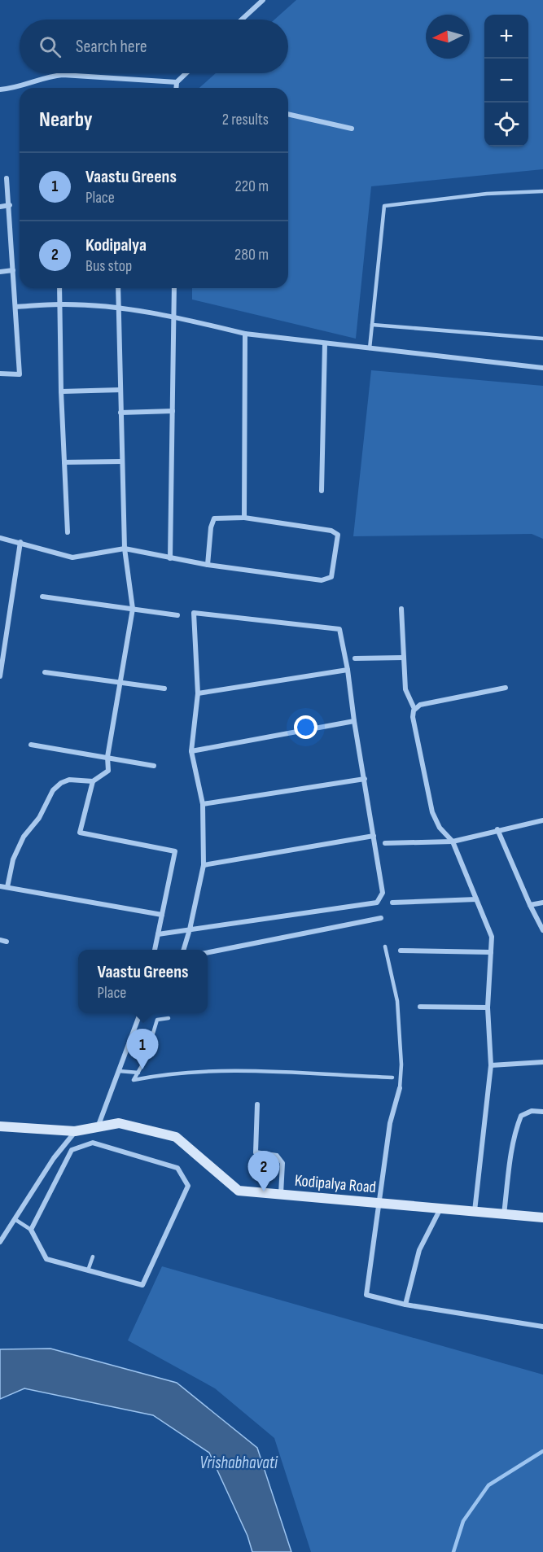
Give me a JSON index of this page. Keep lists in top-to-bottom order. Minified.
{"streets":{"main road":["Kodipalya Road"]},"water":["Vrishabhavati"],"north":"left","page":{"map_buttons":["+","−"],"search":"Search here","heading":["Nearby","2 results"],"list":[{"mark":"1","name":"Vaastu Greens","note":"Place","value":"220 m"},{"mark":"2","name":"Kodipalya","note":"Bus stop","value":"280 m"}],"popup":["Vaastu Greens","Place"],"pins":["1","2"]}}
